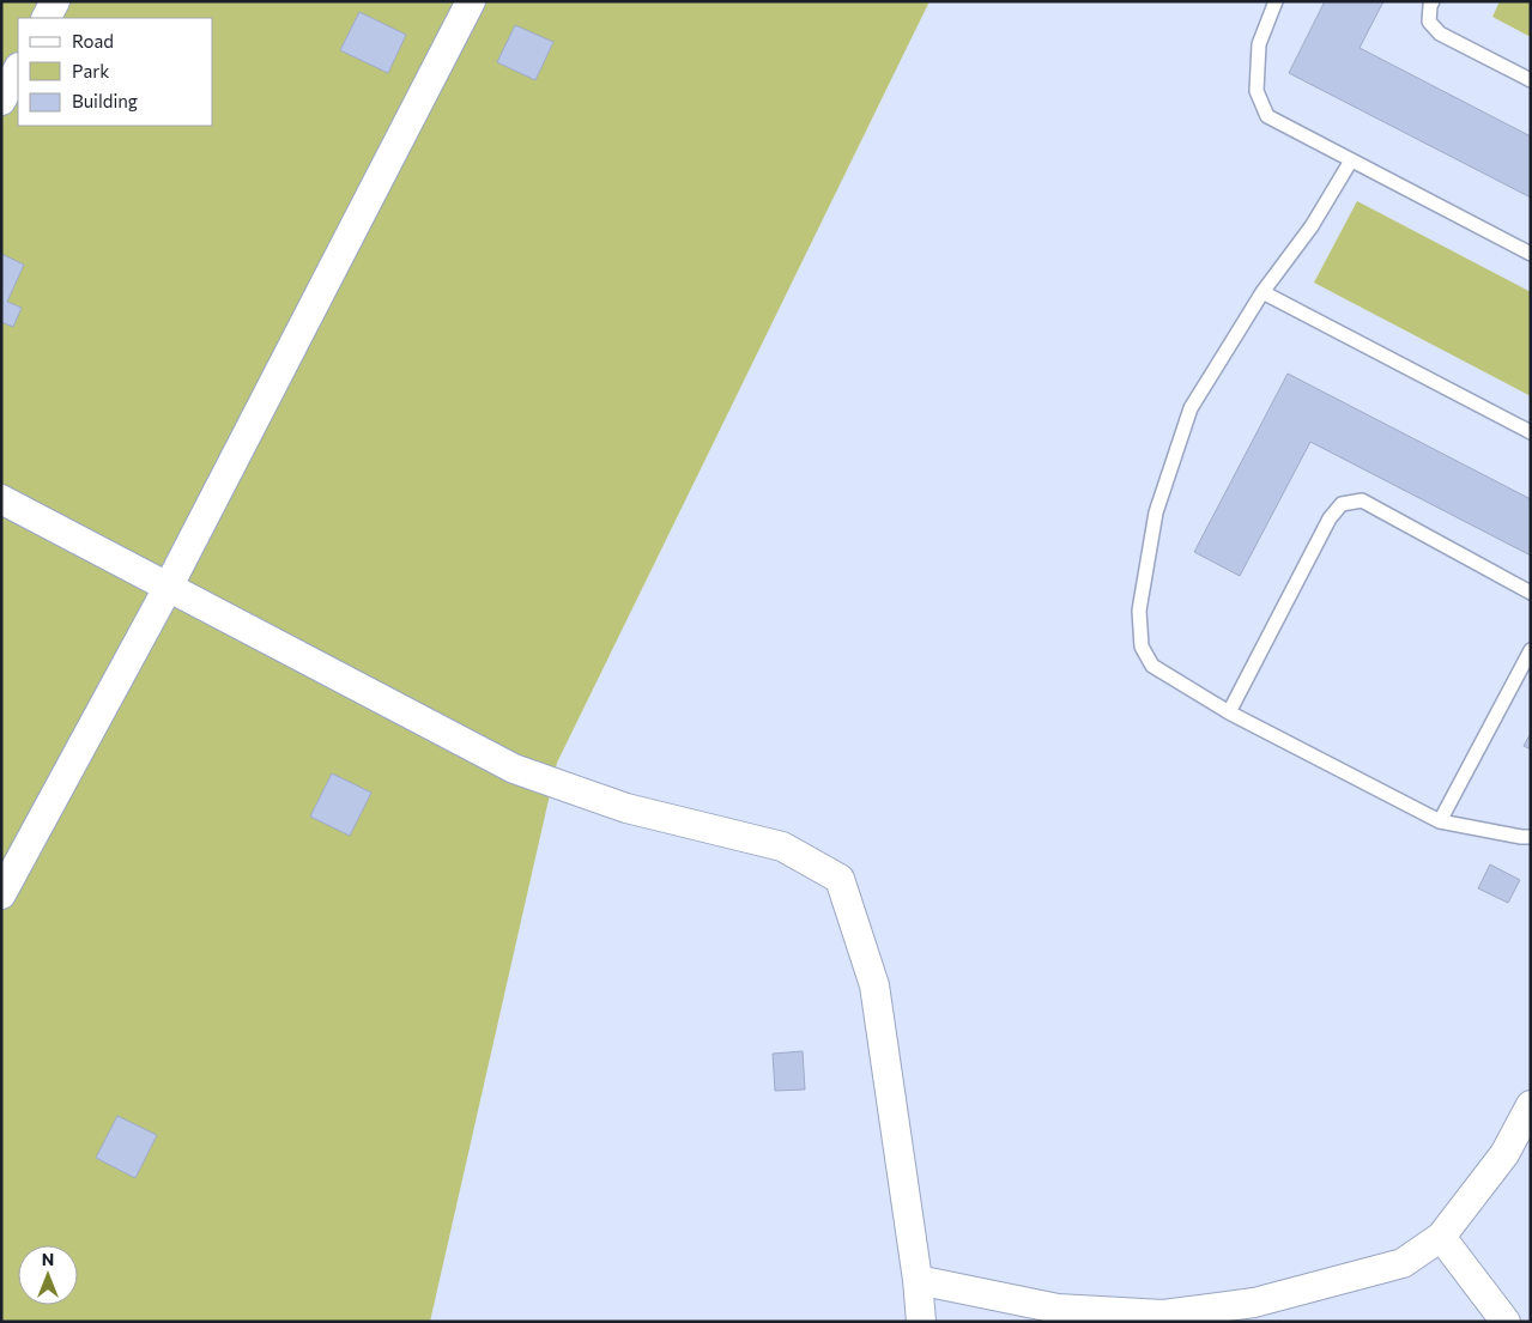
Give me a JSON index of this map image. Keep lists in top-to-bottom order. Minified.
{"legend":["Road","Park","Building"],"north":"top"}
